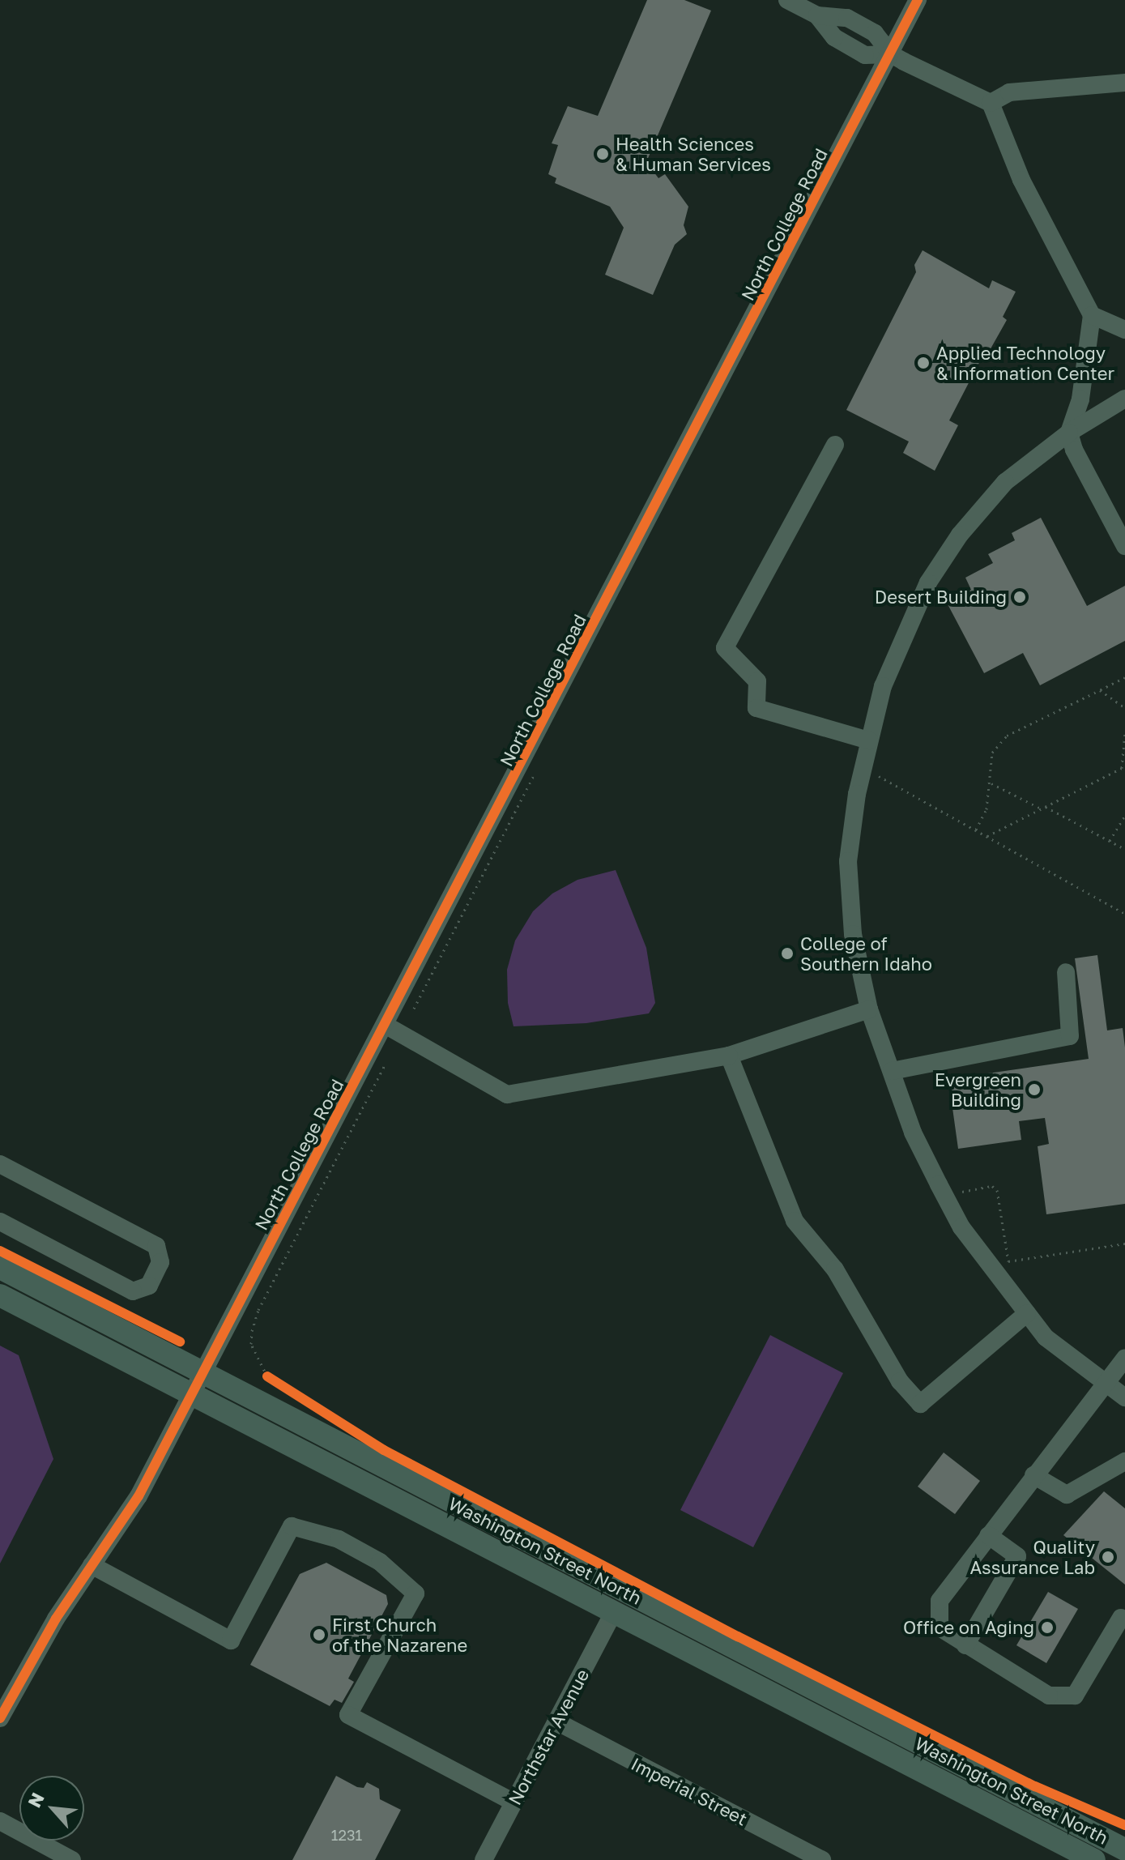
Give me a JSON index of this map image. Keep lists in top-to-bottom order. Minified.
{"streets":{"main road":["Washington Street North"],"street":["North College Road","Northstar Avenue","Imperial Street"]},"crossings":[["North College Road","Washington Street North"],["Washington Street North","Northstar Avenue"],["Northstar Avenue","Imperial Street"]],"places":["Health Sciences & Human Services","Applied Technology & Information Center","Desert Building","College of Southern Idaho","Evergreen Building","Quality Assurance Lab","Office on Aging","First Church of the Nazarene"],"house_numbers":["1231"],"north":"top left"}
